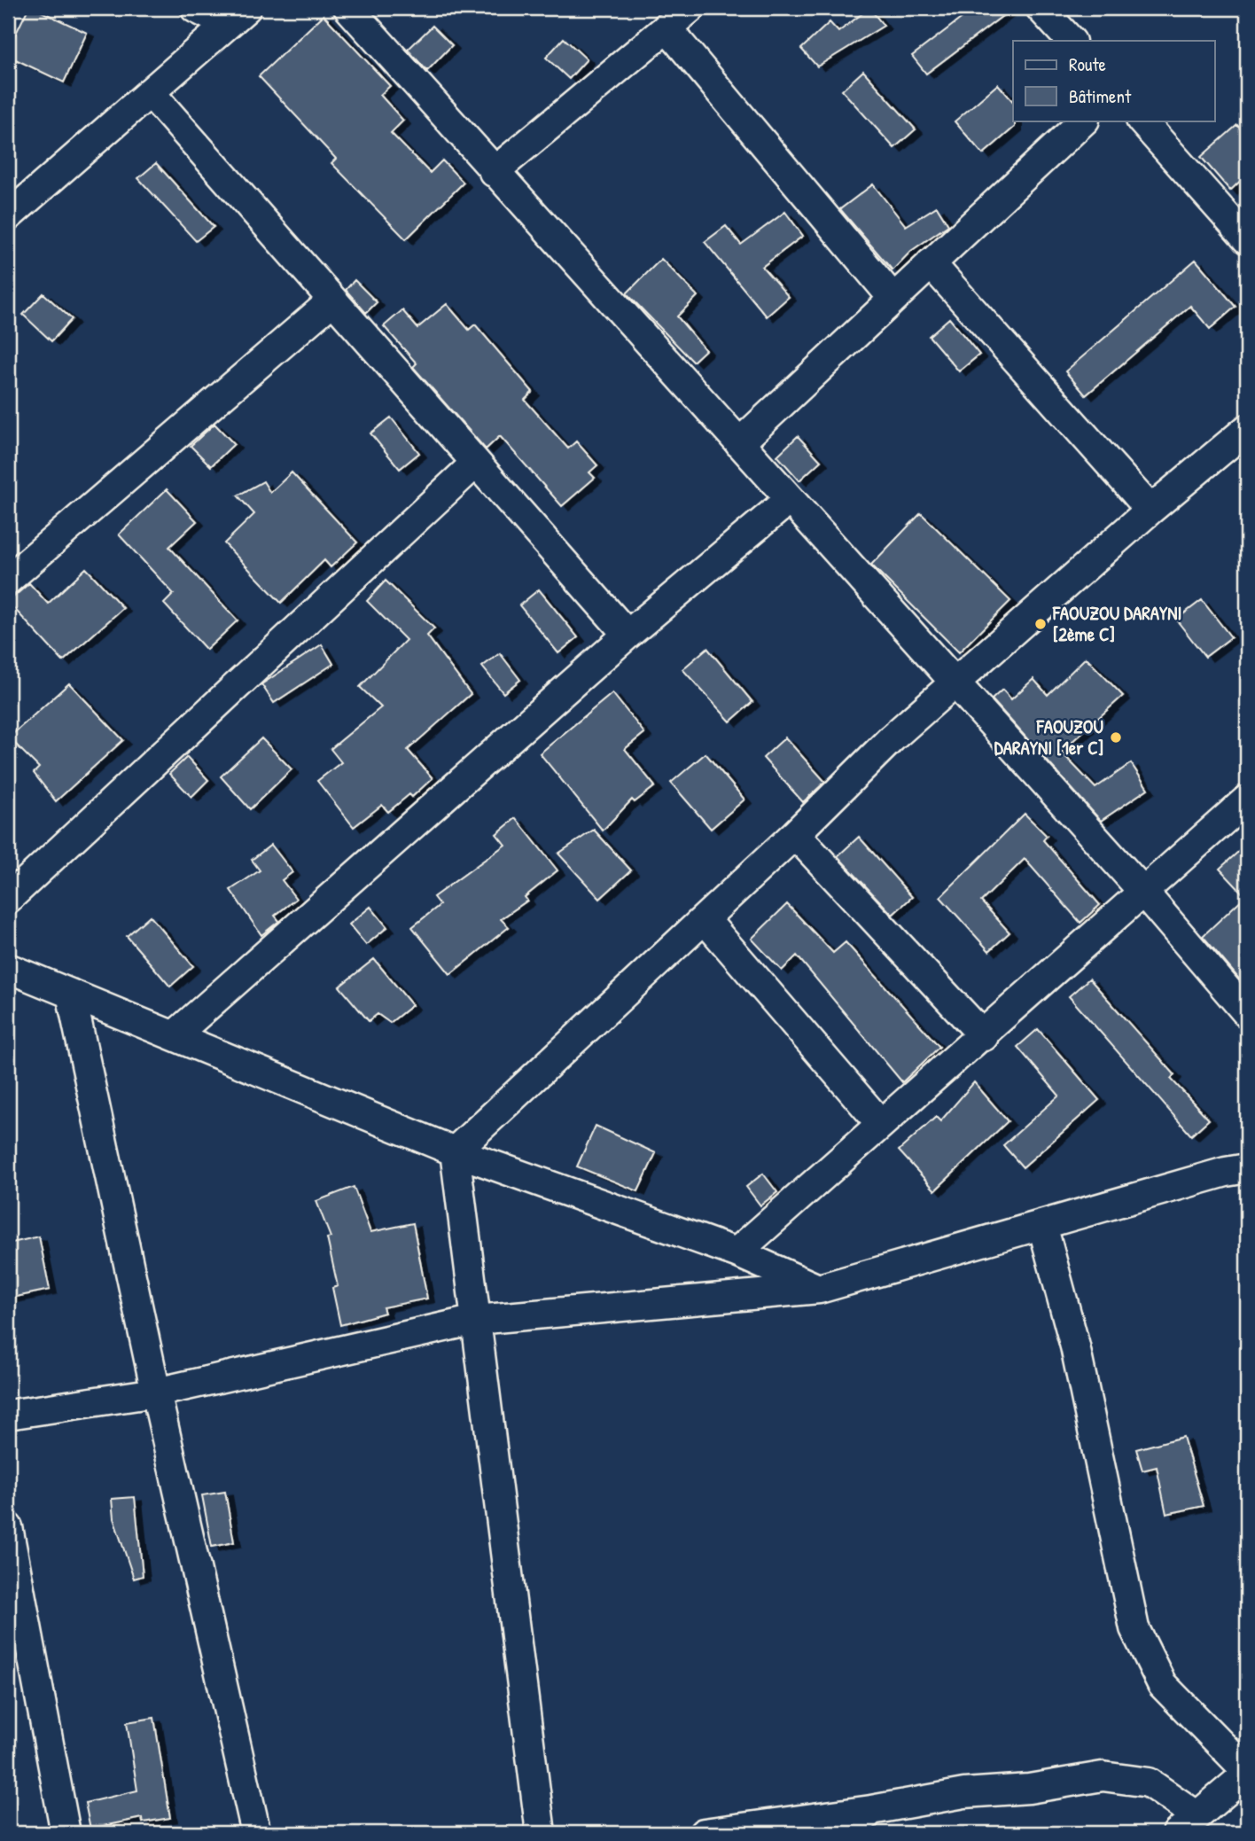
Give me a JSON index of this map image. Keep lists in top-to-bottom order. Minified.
{"places":["FAOUZOU DARAYNI [2ème C]","FAOUZOU DARAYNI [1er C]"],"legend":["Route","Bâtiment"]}
